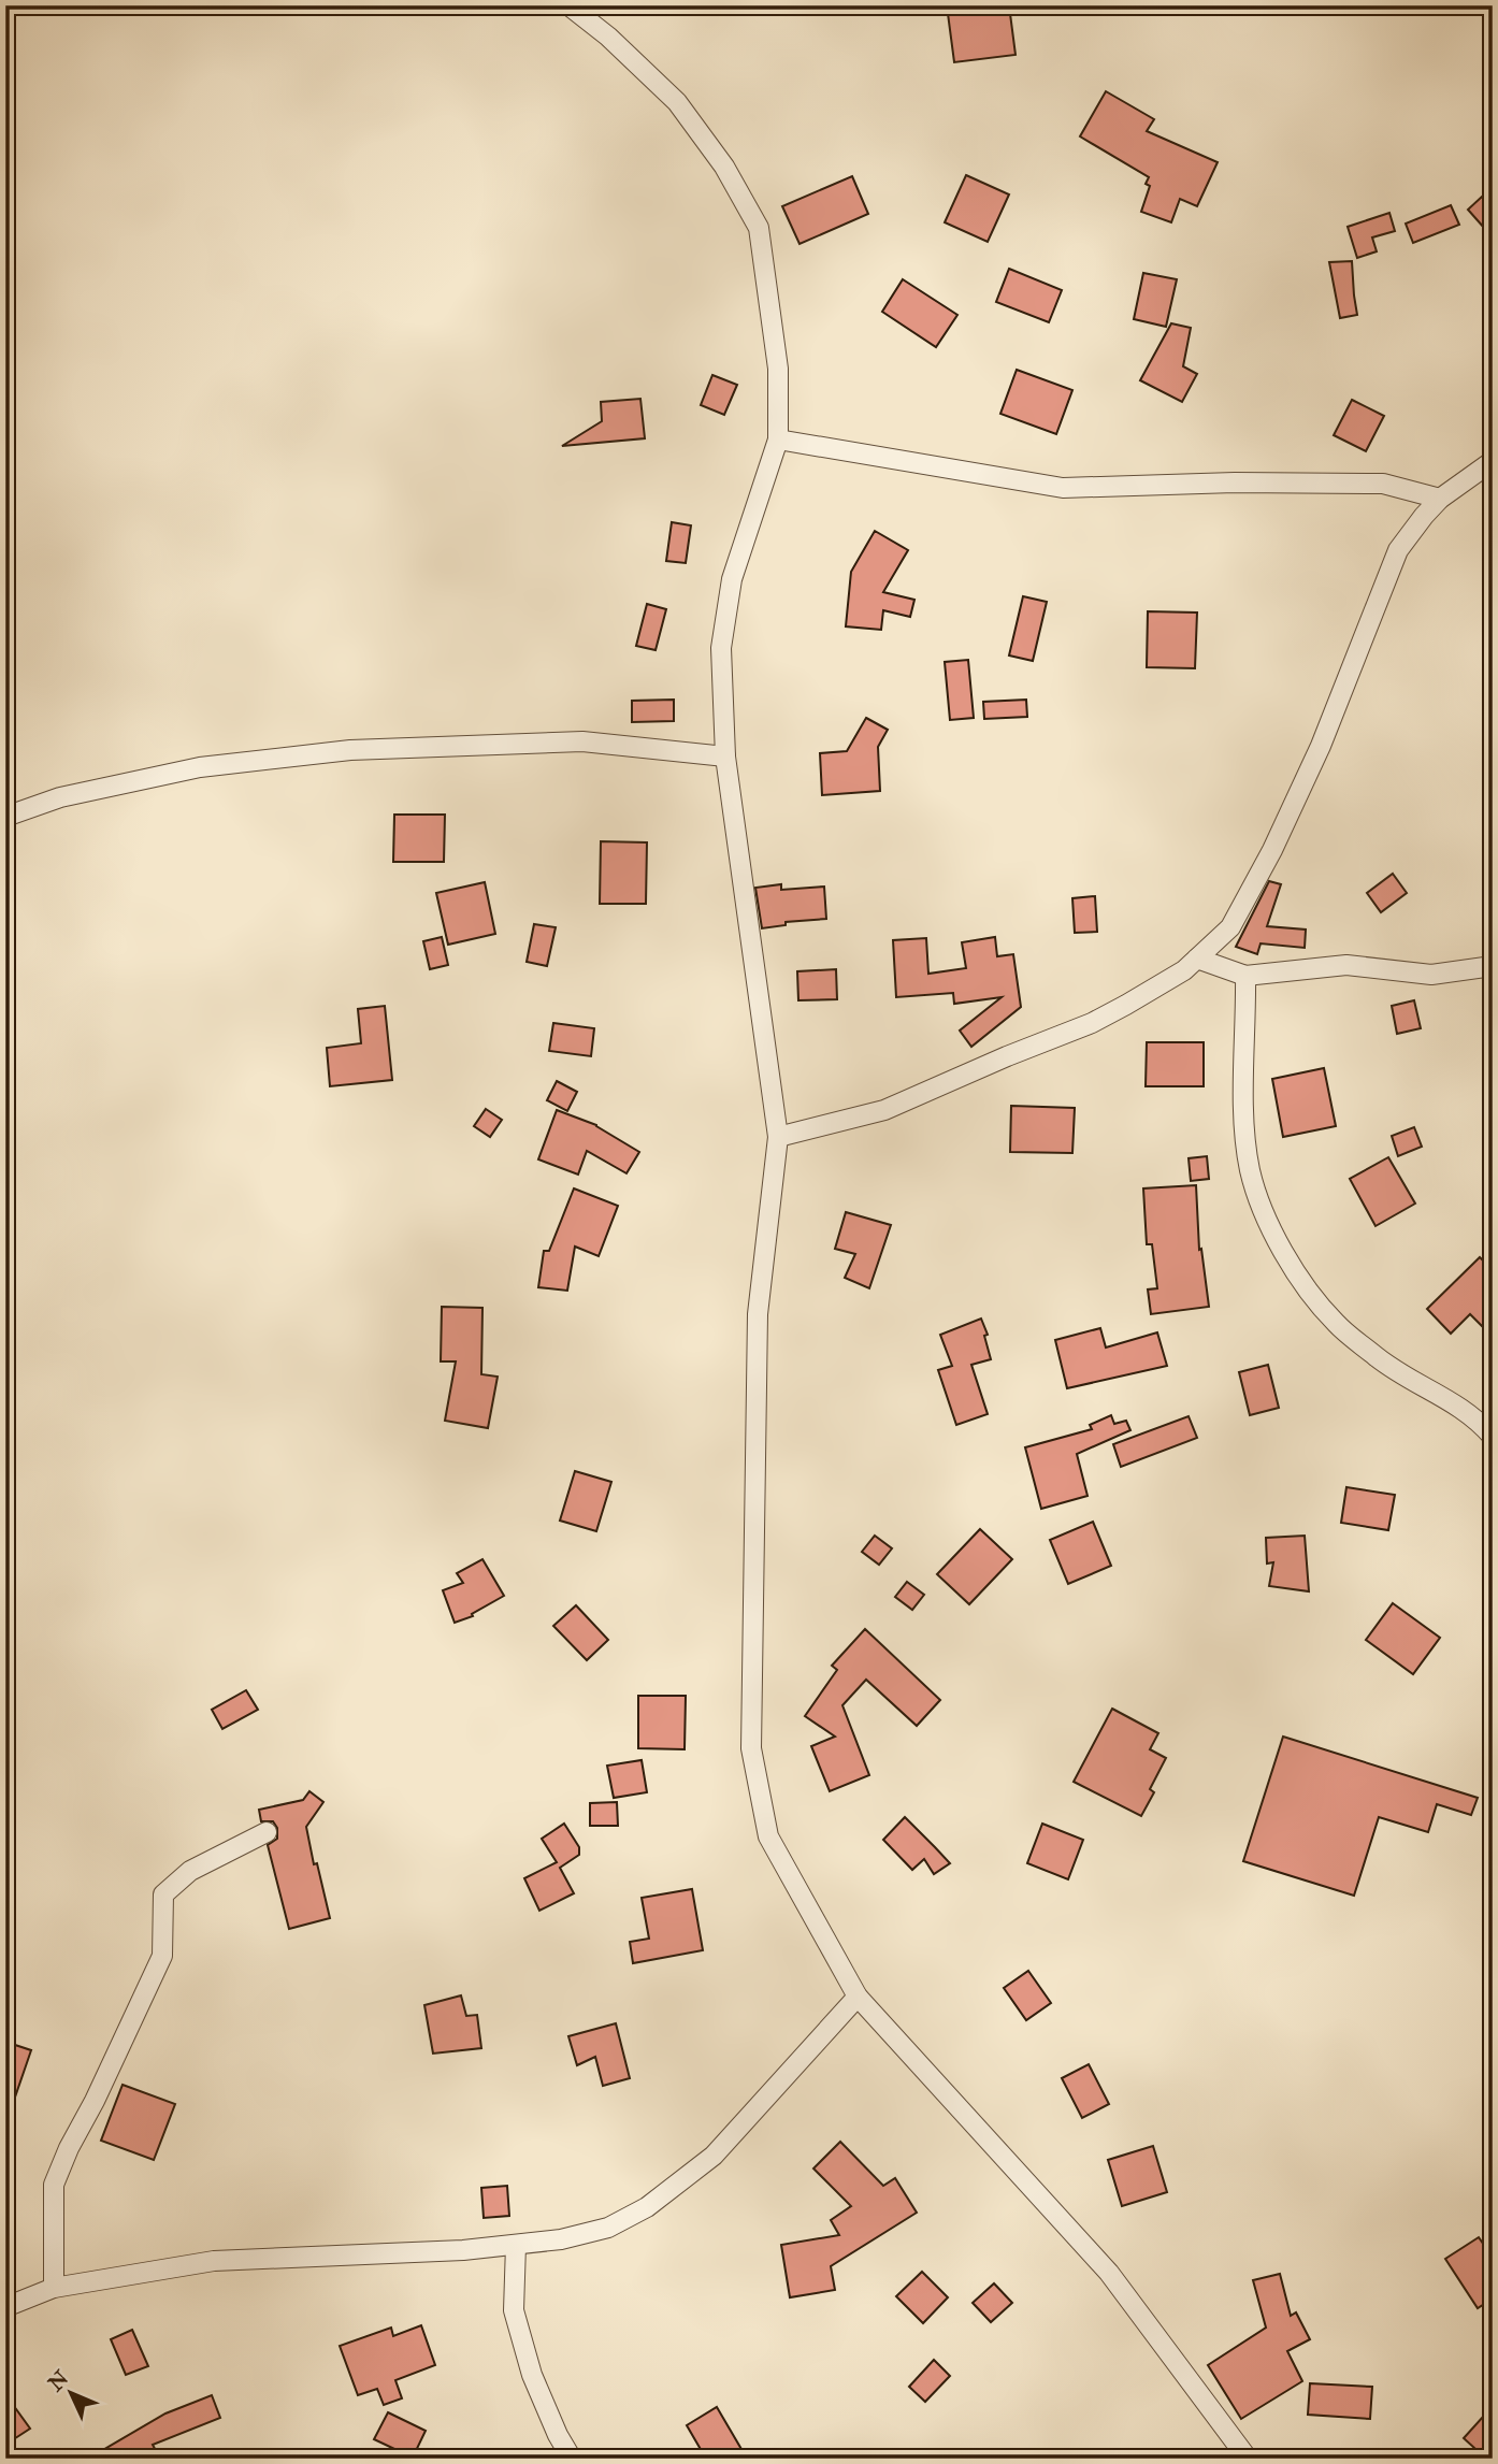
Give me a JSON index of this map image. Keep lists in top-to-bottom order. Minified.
{"north":"top left"}
